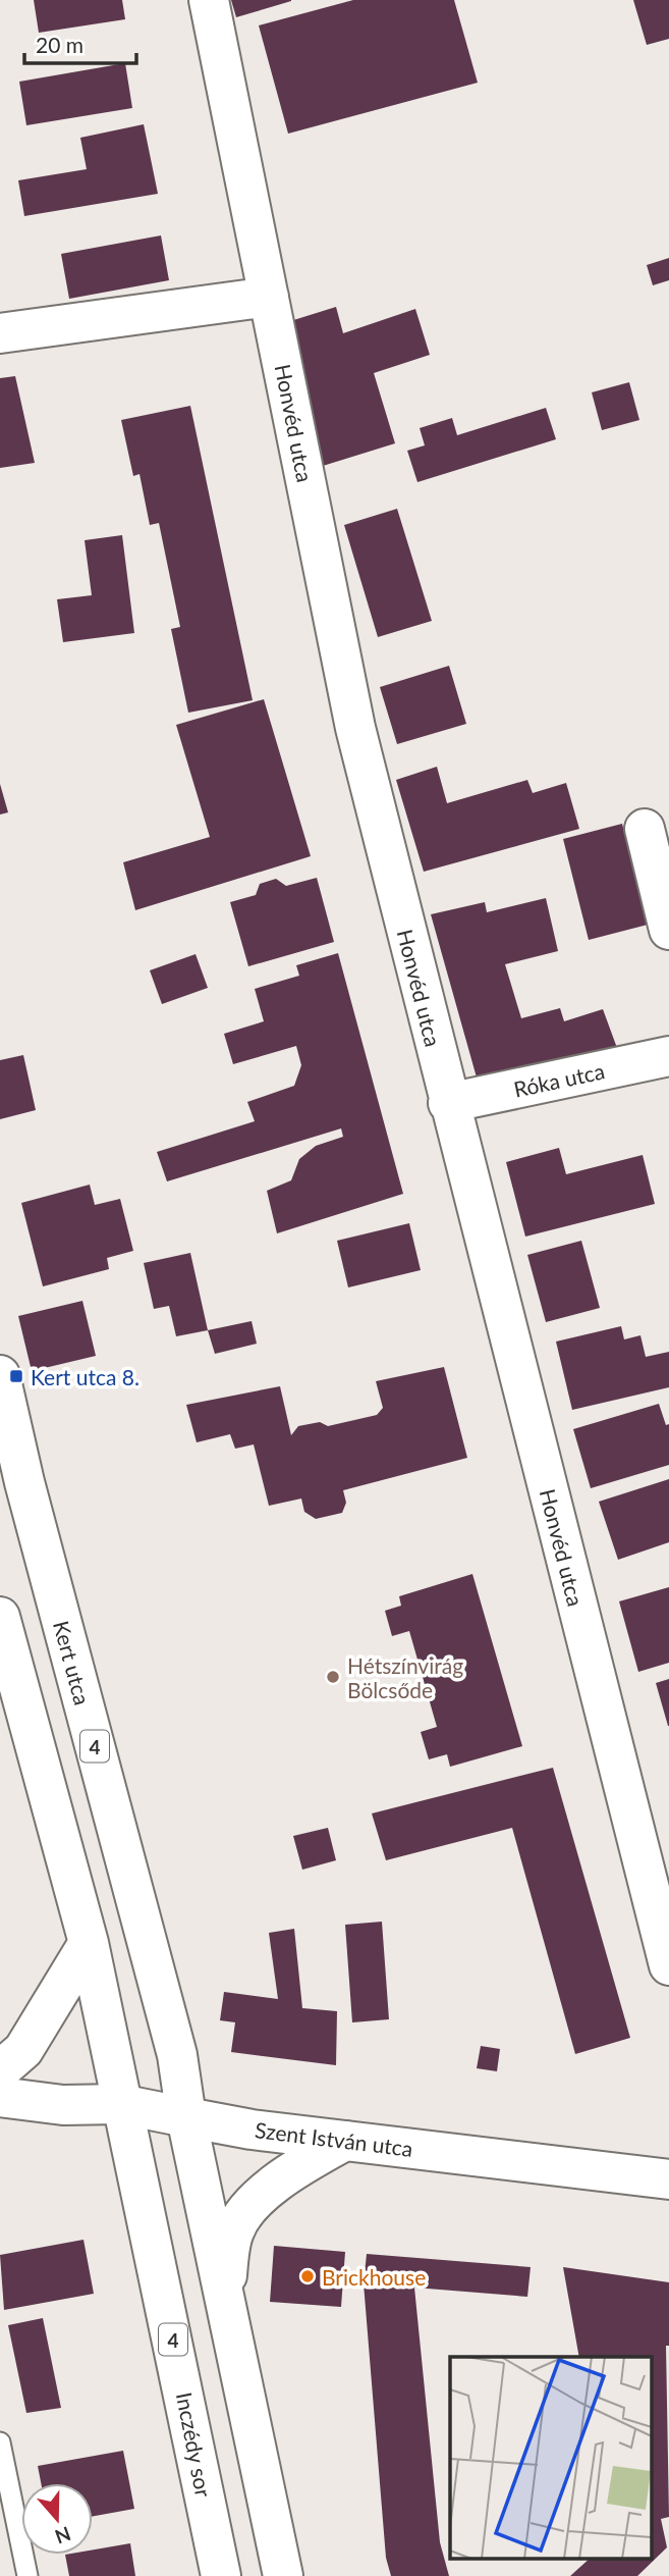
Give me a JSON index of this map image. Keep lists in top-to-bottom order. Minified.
{"streets":{"street":["Honvéd utca","Róka utca","Kert utca","4","Szent István utca","Inczédy sor"]},"crossings":[["Honvéd utca","Róka utca"],["Kert utca","4"],["Kert utca","Szent István utca"],["4","Szent István utca"],["4","Inczédy sor"],["Szent István utca","Inczédy sor"]],"places":{"transit":["Kert utca 8."],"other":["Hétszínvirág Bölcsőde","Brickhouse"]},"scale_bar":"20 m","north":"bottom"}
